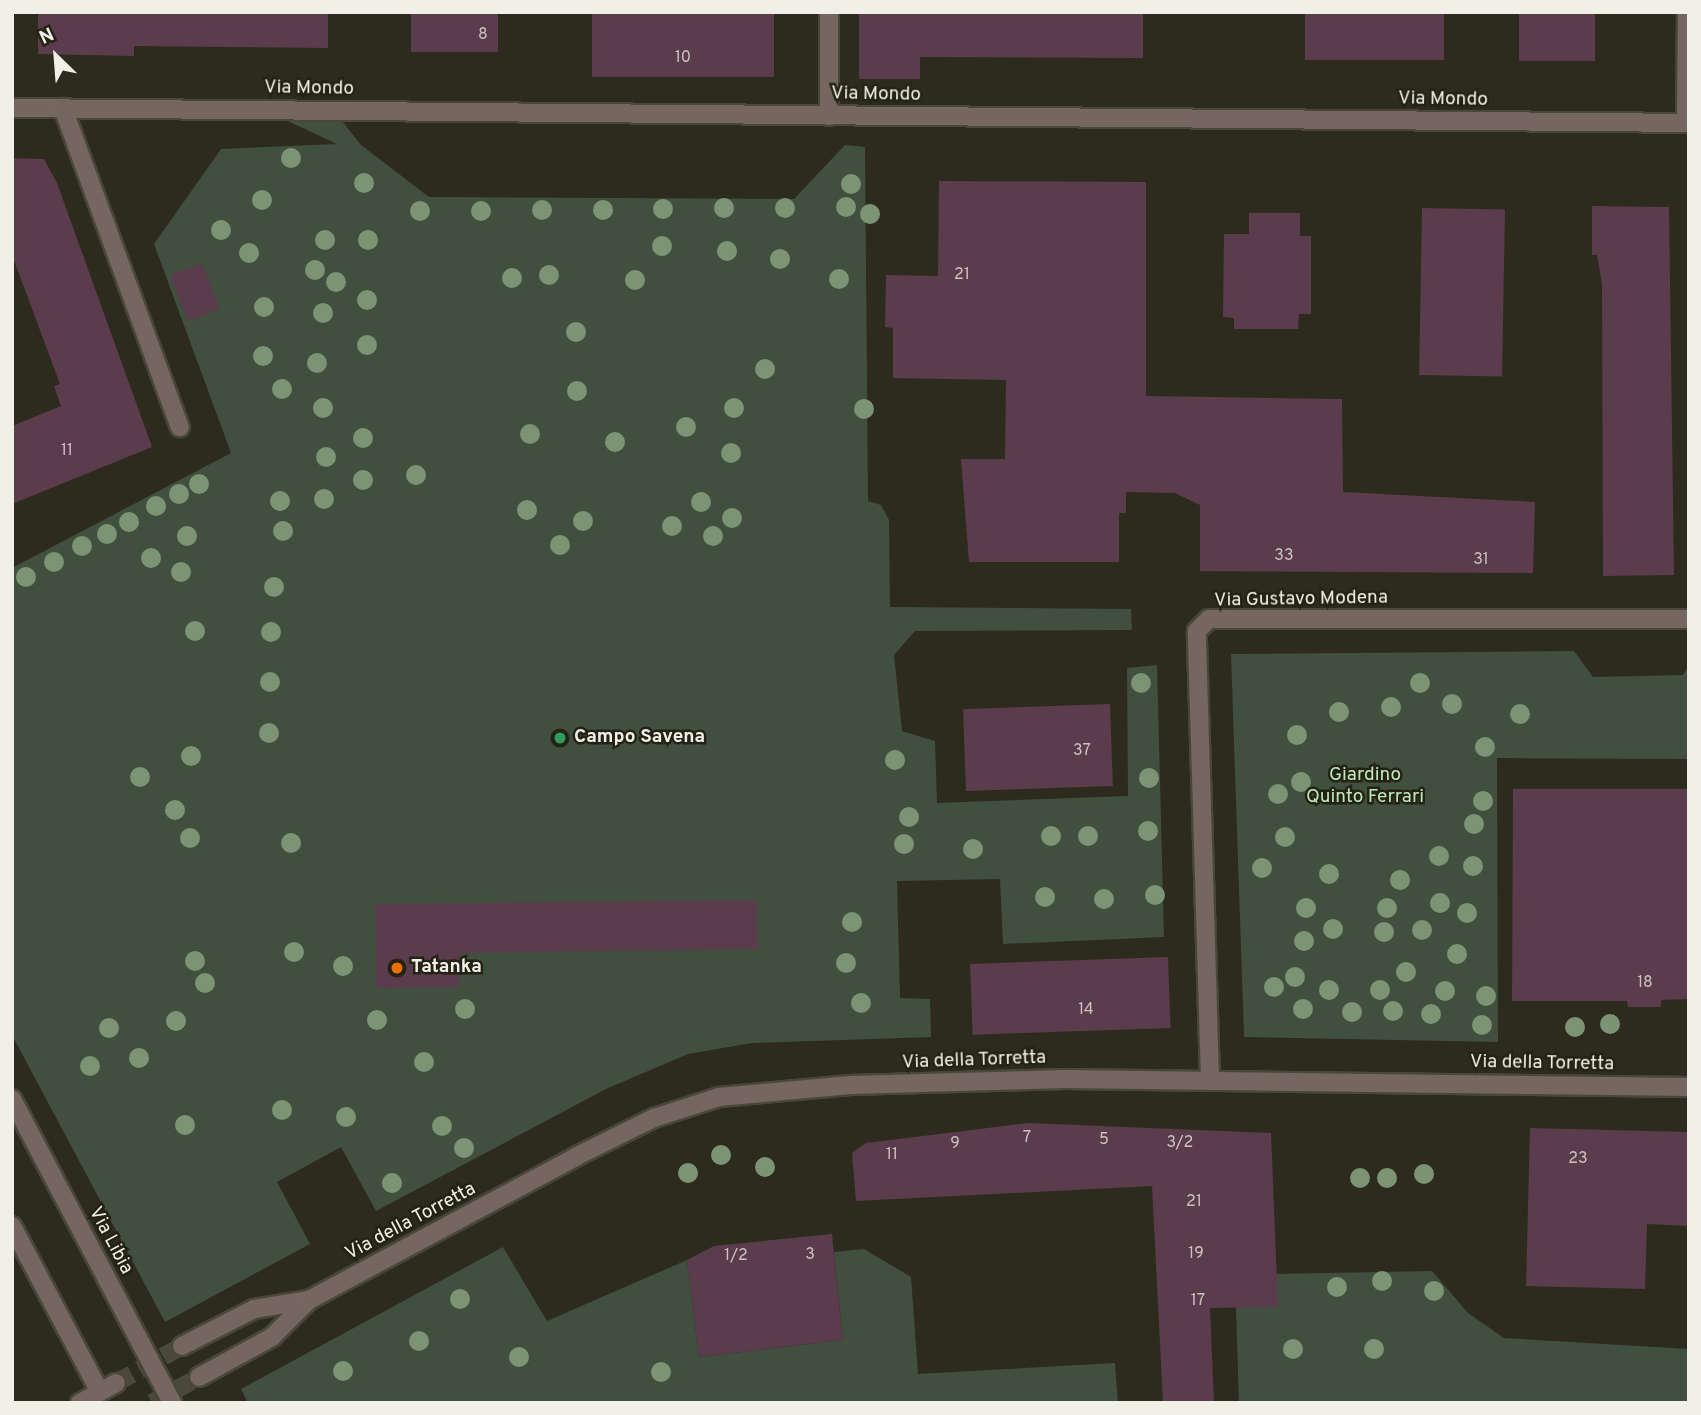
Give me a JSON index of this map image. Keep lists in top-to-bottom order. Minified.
{"streets":{"street":["Via Mondo","Via Gustavo Modena","Via della Torretta","Via Libia"]},"crossings":[["Via Gustavo Modena","Via della Torretta"]],"parks":["Giardino Quinto Ferrari"],"places":["Campo Savena","Tatanka"],"house_numbers":["8","10","21","11","33","31","37","18","14","7","5","3/2","9","11","23","21","19","3","1/2","17"],"north":"top left"}
